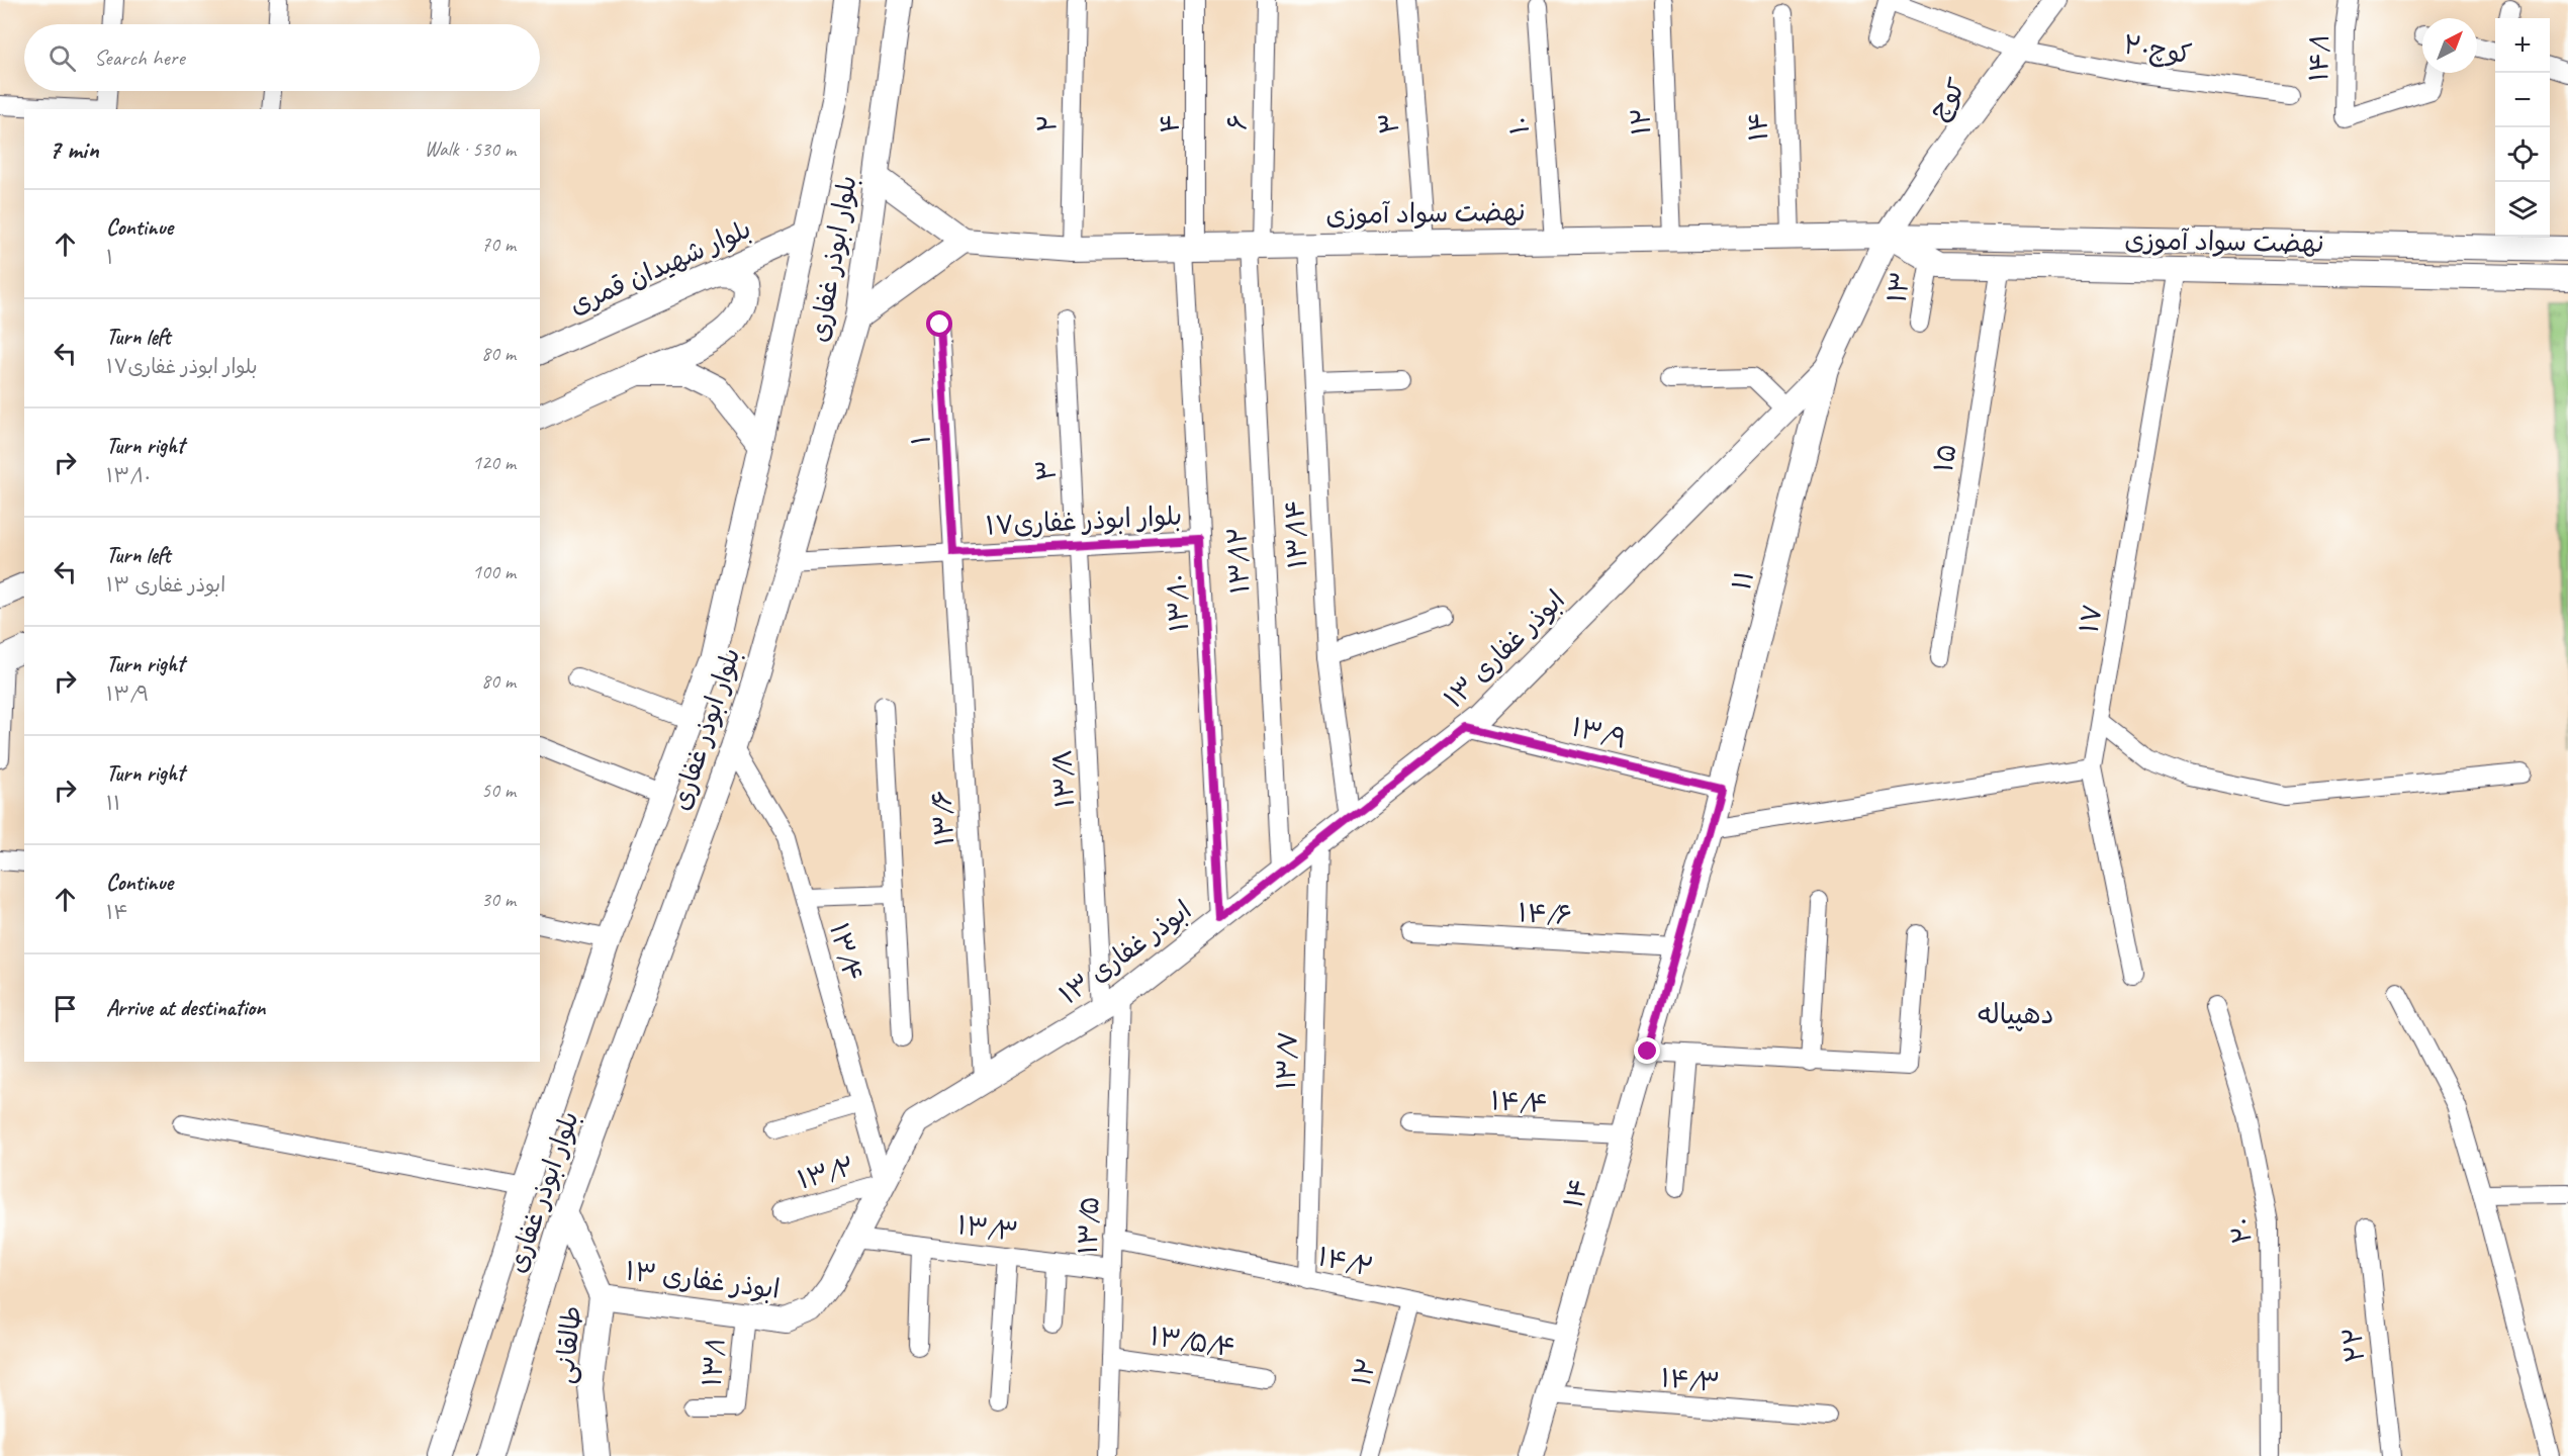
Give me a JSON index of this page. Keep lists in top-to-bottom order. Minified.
{"streets":{"street":["۲۰کوچ","۱۴/۱","کوچ","۱۲","۶","۲","۴","۳","۱۰","۱۴","نهضت سواد آموزی","بلوار ابوذر غفاری","بلوار شهیدان قمری","۱۳","۱","۱۵","بلوار ابوذر غفاری۱۷","۱۳/۱۴","۱۳/۱۲","۱۱","۱۳/۱۰","۱۷","۱۳ ابوذر غفاری","۱۳/۹","۱۳/۸","۱۳/۶","۱۴/۶","۱۳/۴","۱۳/۷","۱۴/۴","۱۳/۲","۱۳/۵","۱۳/۳","۲۰","۱۴/۲","۱۳/۵/۴","طالقانی","۲۲","۱۳/۱","۱۴/۳"]},"crossings":[["۲۰کوچ","کوچ"],["کوچ","نهضت سواد آموزی"],["کوچ","۱۱"],["۱۲","نهضت سواد آموزی"],["۱۲","۱۴/۲"],["۶","نهضت سواد آموزی"],["۶","۱۳/۱۲"],["۲","نهضت سواد آموزی"],["۴","نهضت سواد آموزی"],["۴","۱۳/۱۰"],["۳","نهضت سواد آموزی"],["۳","بلوار ابوذر غفاری۱۷"],["۳","۱۳/۸"],["۱۰","نهضت سواد آموزی"],["۱۴","نهضت سواد آموزی"],["۱۴","۱۱"],["۱۴","۱۴/۶"],["۱۴","۱۴/۴"],["۱۴","۱۴/۲"],["۱۴","۱۴/۳"],["نهضت سواد آموزی","۱۳"],["نهضت سواد آموزی","۱۵"],["نهضت سواد آموزی","۱۳/۱۴"],["نهضت سواد آموزی","۱۳/۱۲"],["نهضت سواد آموزی","۱۱"],["نهضت سواد آموزی","۱۳/۱۰"],["نهضت سواد آموزی","۱۷"],["بلوار ابوذر غفاری","بلوار شهیدان قمری"],["بلوار ابوذر غفاری","بلوار ابوذر غفاری۱۷"],["بلوار ابوذر غفاری","۱۳/۴"],["بلوار ابوذر غفاری","طالقانی"],["۱","بلوار ابوذر غفاری۱۷"],["۱","۱۳/۶"],["بلوار ابوذر غفاری۱۷","۱۳/۱۰"],["بلوار ابوذر غفاری۱۷","۱۳/۸"],["بلوار ابوذر غفاری۱۷","۱۳/۶"],["۱۳/۱۴","۱۳ ابوذر غفاری"],["۱۳/۱۲","۱۳ ابوذر غفاری"],["۱۱","۱۳ ابوذر غفاری"],["۱۱","۱۳/۹"],["۱۱","۱۴/۶"],["۱۳/۱۰","۱۳ ابوذر غفاری"],["۱۳ ابوذر غفاری","۱۳/۹"],["۱۳ ابوذر غفاری","۱۳/۸"],["۱۳ ابوذر غفاری","۱۳/۶"],["۱۳ ابوذر غفاری","۱۳/۴"],["۱۳ ابوذر غفاری","۱۳/۷"],["۱۳ ابوذر غفاری","۱۳/۲"],["۱۳ ابوذر غفاری","۱۳/۵"],["۱۳ ابوذر غفاری","۱۳/۳"],["۱۳ ابوذر غفاری","طالقانی"],["۱۳ ابوذر غفاری","۱۳/۱"],["۱۳/۸","۱۳/۵"],["۱۳/۴","۱۳/۲"],["۱۳/۷","۱۴/۲"],["۱۳/۵","۱۳/۳"],["۱۳/۵","۱۴/۲"],["۱۳/۵","۱۳/۵/۴"]],"districts":["دهپیاله"],"north":"top right","page":{"map_buttons":["+","−"],"search":"Search here","heading":["7 min","Walk · 530 m"],"list":[["Continue","۱","70 m"],["Turn left","بلوار ابوذر غفاری۱۷","80 m"],["Turn right","۱۳/۱۰","120 m"],["Turn left","۱۳ ابوذر غفاری","100 m"],["Turn right","۱۳/۹","80 m"],["Turn right","۱۱","50 m"],["Continue","۱۴","30 m"],"Arrive at destination"]}}
